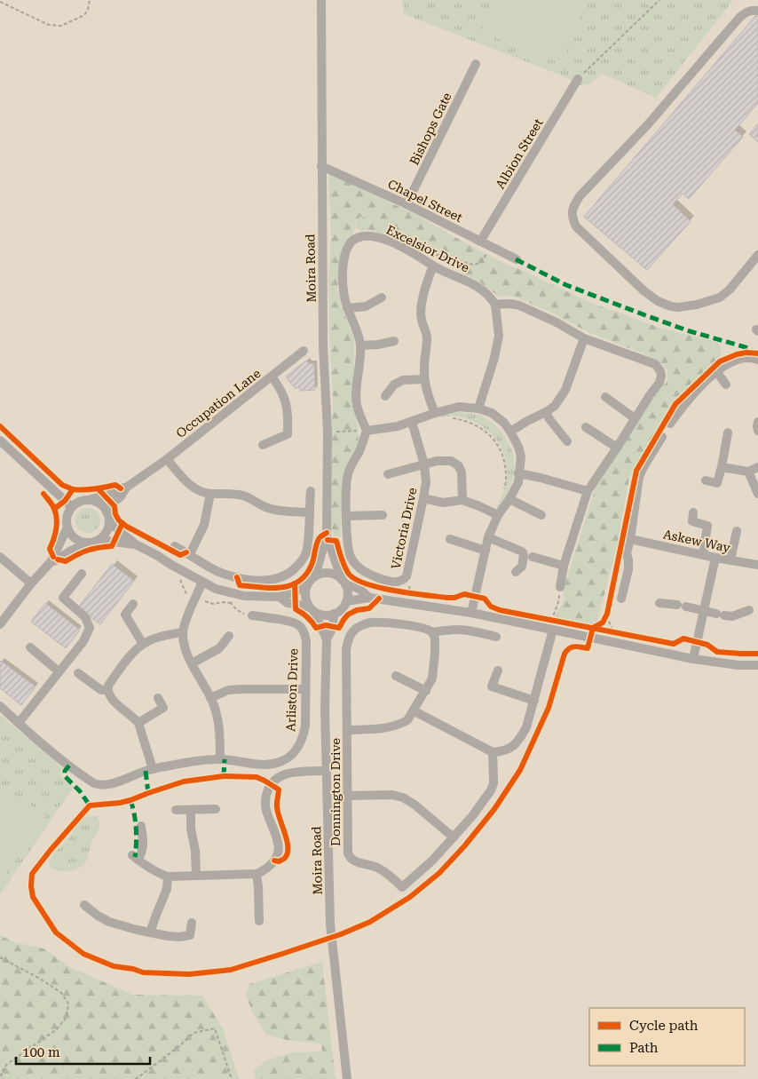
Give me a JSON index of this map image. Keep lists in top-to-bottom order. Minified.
{"streets":{"street":["Bishops Gate","Albion Street","Chapel Street","Excelsior Drive","Moira Road","Occupation Lane","Victoria Drive","Askew Way","Arliston Drive","Donnington Drive"]},"crossings":[["Bishops Gate","Chapel Street"],["Albion Street","Chapel Street"],["Chapel Street","Moira Road"],["Excelsior Drive","Victoria Drive"]],"legend":["Cycle path","Path"],"scale_bar":"100 m"}
